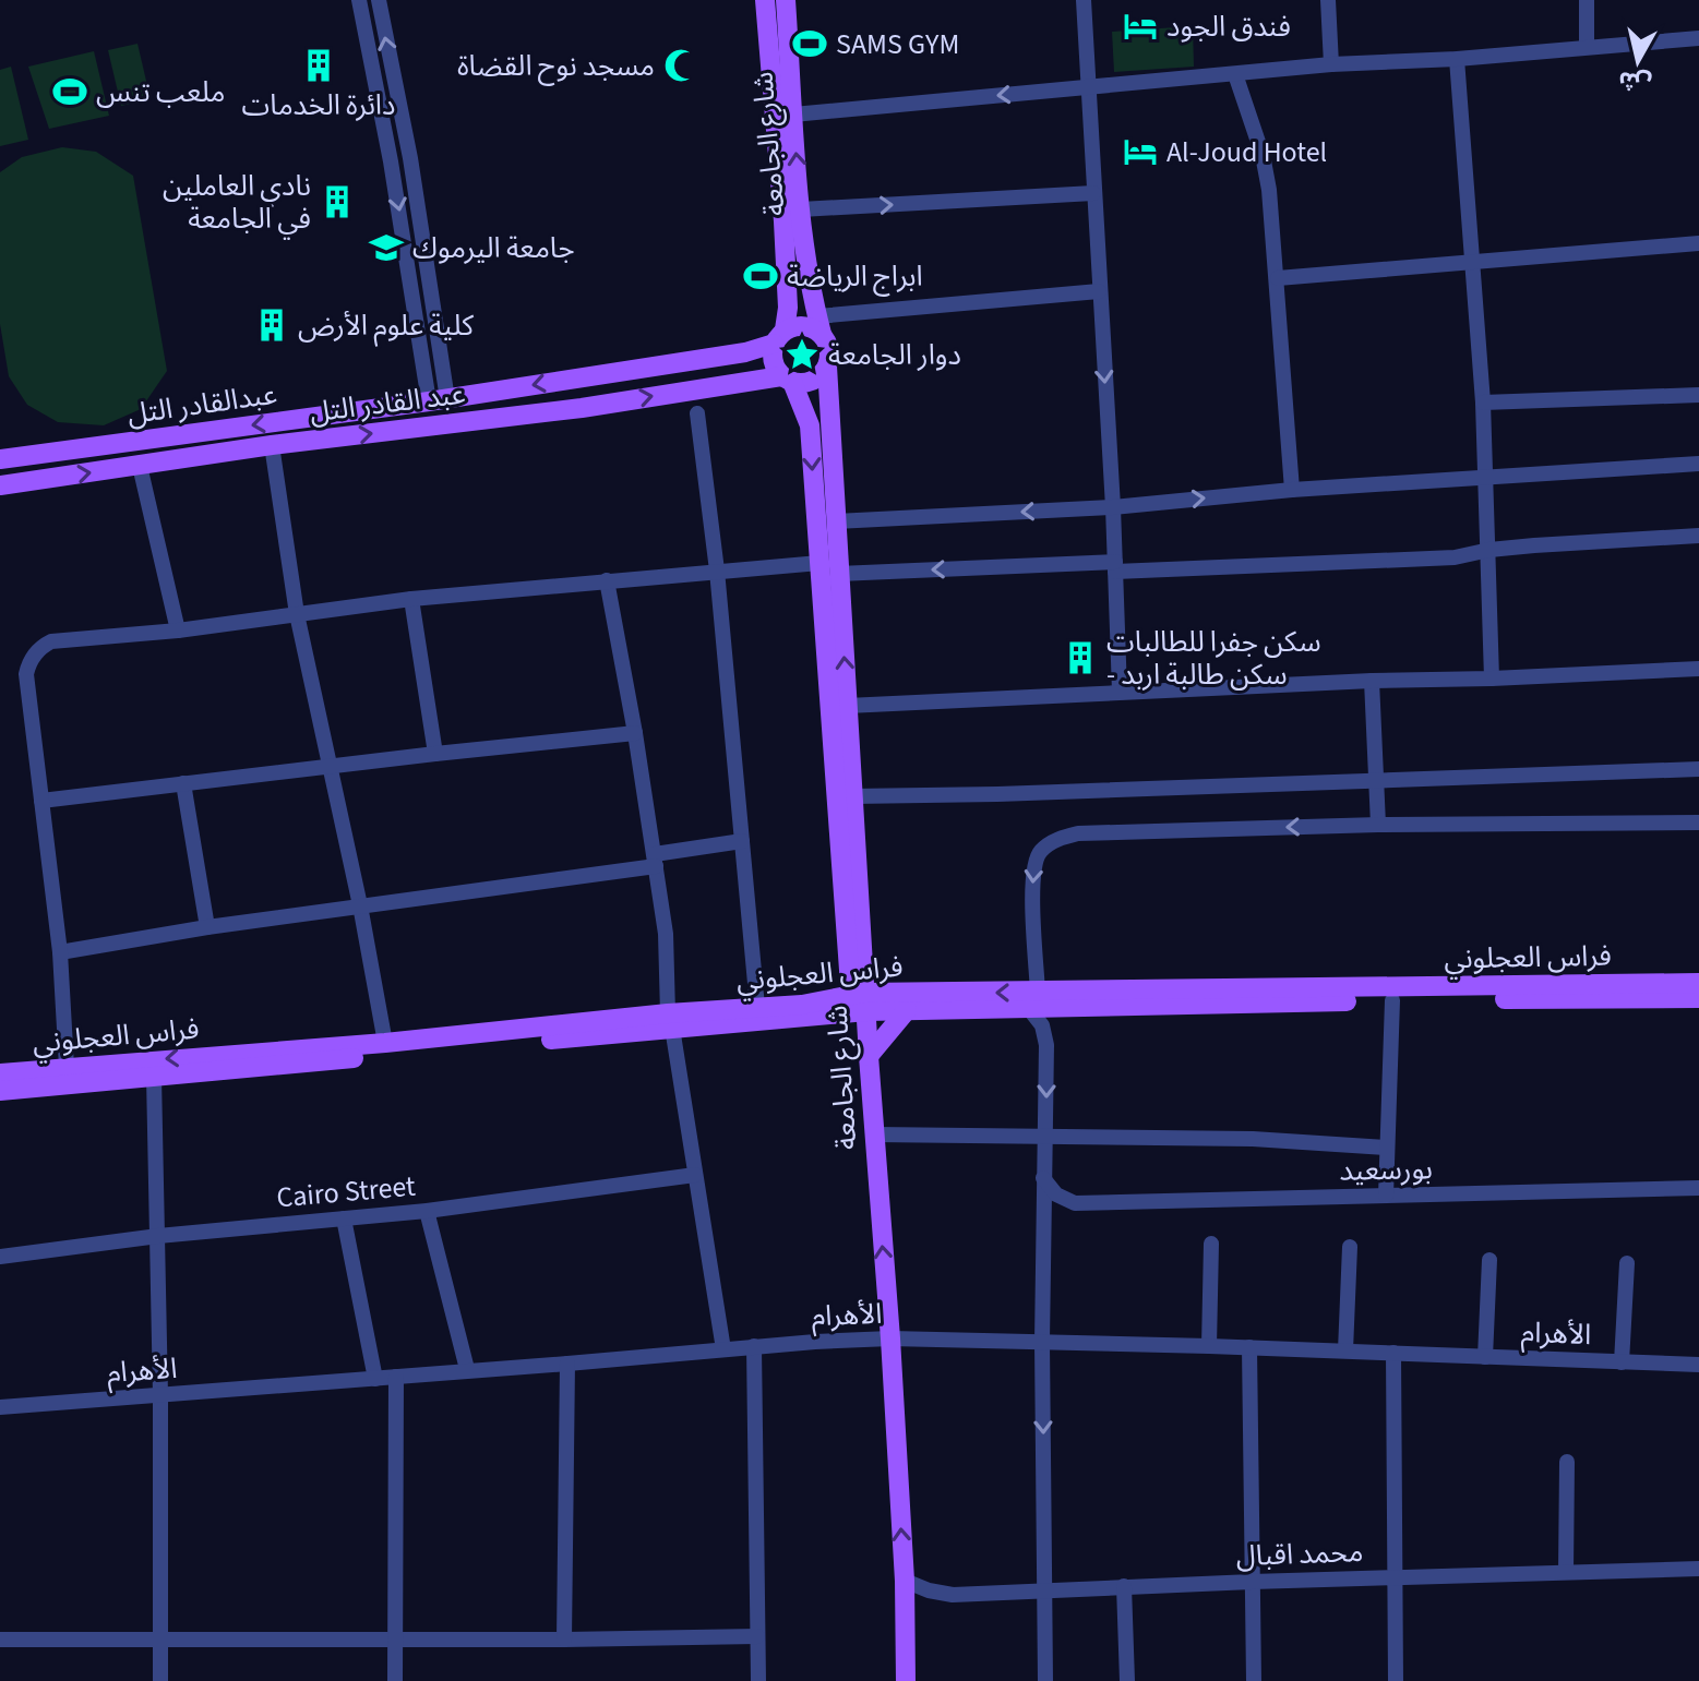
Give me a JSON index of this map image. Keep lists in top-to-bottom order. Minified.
{"streets":{"main road":["شارع الجامعة","عبد القادر التل","عبدالقادر التل","فراس العجلوني"],"street":["بورسعيد","Cairo Street","الأهرام","محمد اقبال"]},"crossings":[["شارع الجامعة","عبد القادر التل"],["شارع الجامعة","عبدالقادر التل"],["شارع الجامعة","فراس العجلوني"],["شارع الجامعة","الأهرام"],["شارع الجامعة","محمد اقبال"],["عبد القادر التل","عبدالقادر التل"]],"one_way":["عبد القادر التل","عبدالقادر التل"],"places":{"hotel":["فندق الجود","Al-Joud Hotel"],"sports":["SAMS GYM","ملعب تنس","ابراج الرياضة"],"building":["دائرة الخدمات","نادي العاملين في الجامعة","كلية علوم الأرض","سكن جفرا للطالبات - سكن طالبة اربد"],"mosque":["مسجد نوح القضاة"],"school or university":["جامعة اليرموك"],"place":["دوار الجامعة"]},"north":"bottom"}
